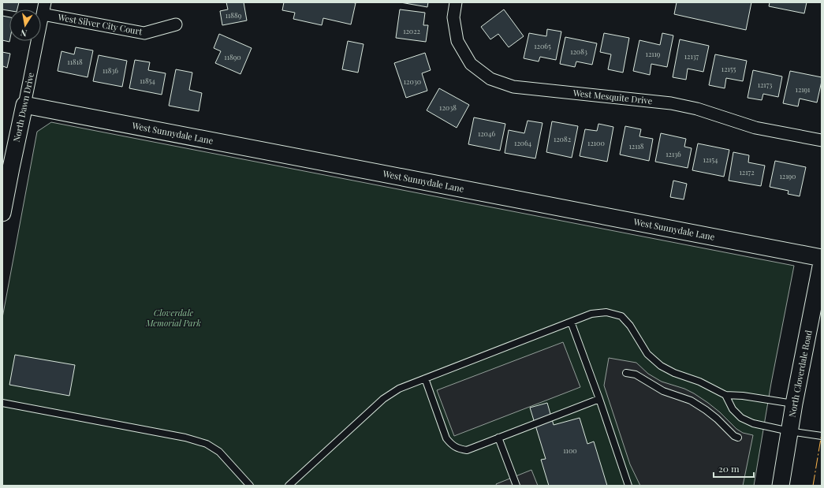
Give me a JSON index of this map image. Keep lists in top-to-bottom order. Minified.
{"streets":{"street":["West Silver City Court","West Mesquite Drive","North Dawn Drive","West Sunnydale Lane","North Cloverdale Road"]},"crossings":[["West Silver City Court","North Dawn Drive"],["North Dawn Drive","West Sunnydale Lane"]],"parks":["Cloverdale Memorial Park"],"house_numbers":["11889","12022","12065","12083","12119","12137","11890","11818","12155","11836","11854","12030","12173","12191","12038","12046","12082","12064","12100","12118","12136","12154","12172","12190","1100"],"scale_bar":"20 m","north":"bottom"}
